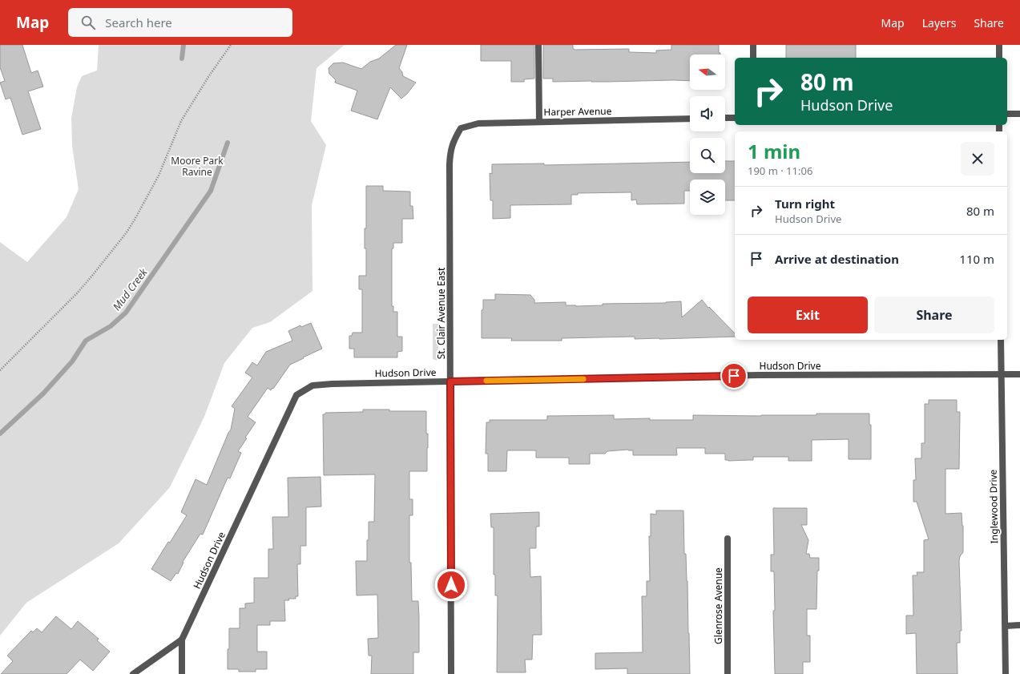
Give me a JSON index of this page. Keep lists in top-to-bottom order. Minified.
{"streets":{"street":["Harper Avenue","St. Clair Avenue East","Hudson Drive","Inglewood Drive","Glenrose Avenue"]},"crossings":[["Harper Avenue","St. Clair Avenue East"],["St. Clair Avenue East","Hudson Drive"],["Hudson Drive","Inglewood Drive"]],"water":["Mud Creek"],"parks":["Moore Park Ravine"],"north":"left","page":{"header":"Map","search":"Search here","nav":["Map","Layers","Share"],"turn":["80 m","Hudson Drive"],"heading":["1 min","190 m · 11:06"],"list":[{"name":"Turn right","note":"Hudson Drive","value":"80 m"},{"name":"Arrive at destination","value":"110 m"}],"buttons":["Exit","Share"]}}
